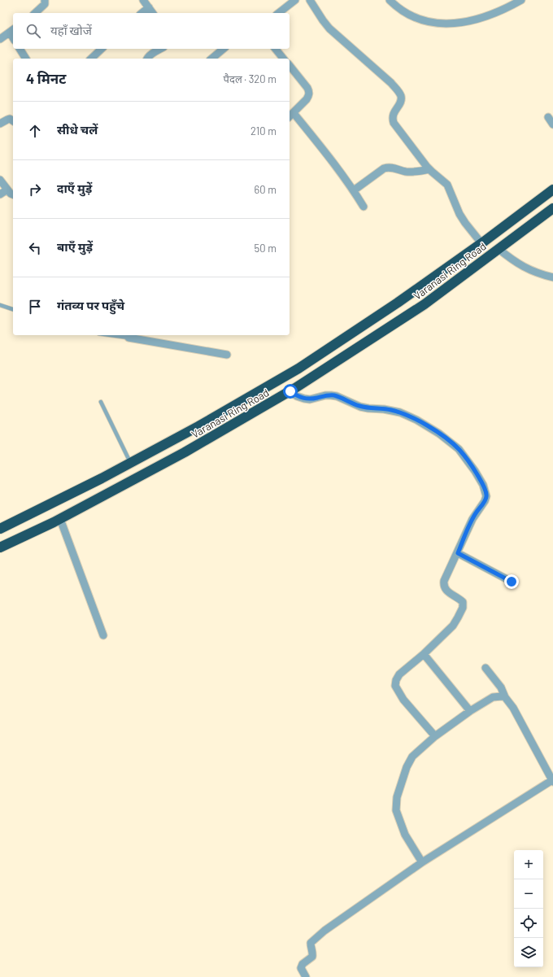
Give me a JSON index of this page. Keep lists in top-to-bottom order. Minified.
{"streets":{"highway":["Varanasi Ring Road"]},"page":{"search":"यहाँ खोजें","heading":["4 मिनट","पैदल · 320 m"],"list":[["सीधे चलें","210 m"],["दाएँ मुड़ें","60 m"],["बाएँ मुड़ें","50 m"],"गंतव्य पर पहुँचे"],"map_buttons":["+","−"]}}
